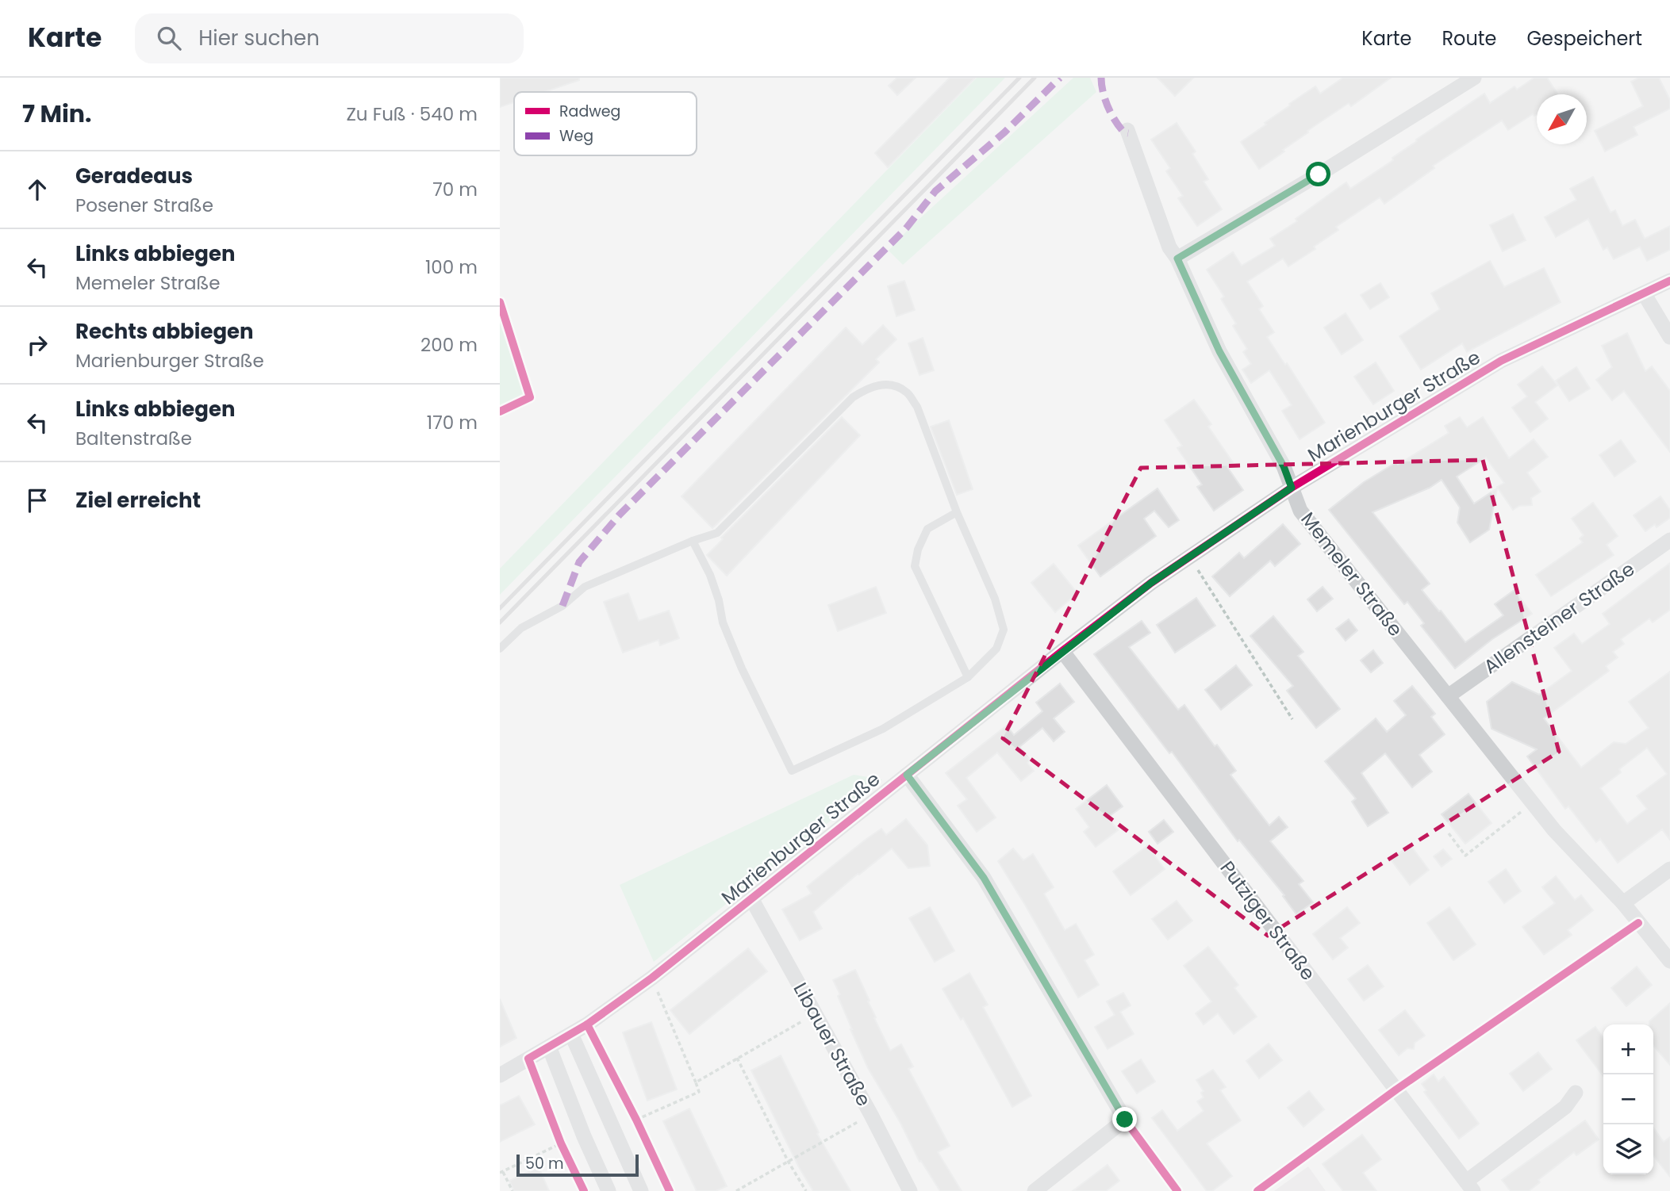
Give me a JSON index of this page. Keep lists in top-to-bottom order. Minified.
{"streets":{"street":["Marienburger Straße","Memeler Straße","Allensteiner Straße","Putziger Straße","Libauer Straße"]},"crossings":[["Marienburger Straße","Memeler Straße"],["Marienburger Straße","Putziger Straße"],["Marienburger Straße","Libauer Straße"],["Memeler Straße","Allensteiner Straße"]],"legend":["Radweg","Weg"],"scale_bar":"50 m","north":"bottom left","page":{"header":"Karte","search":"Hier suchen","nav":["Karte","Route","Gespeichert"],"heading":["7 Min.","Zu Fuß · 540 m"],"list":[["Geradeaus","Posener Straße","70 m"],["Links abbiegen","Memeler Straße","100 m"],["Rechts abbiegen","Marienburger Straße","200 m"],["Links abbiegen","Baltenstraße","170 m"],"Ziel erreicht"],"map_buttons":["+","−"],"scale":"50 m"}}
